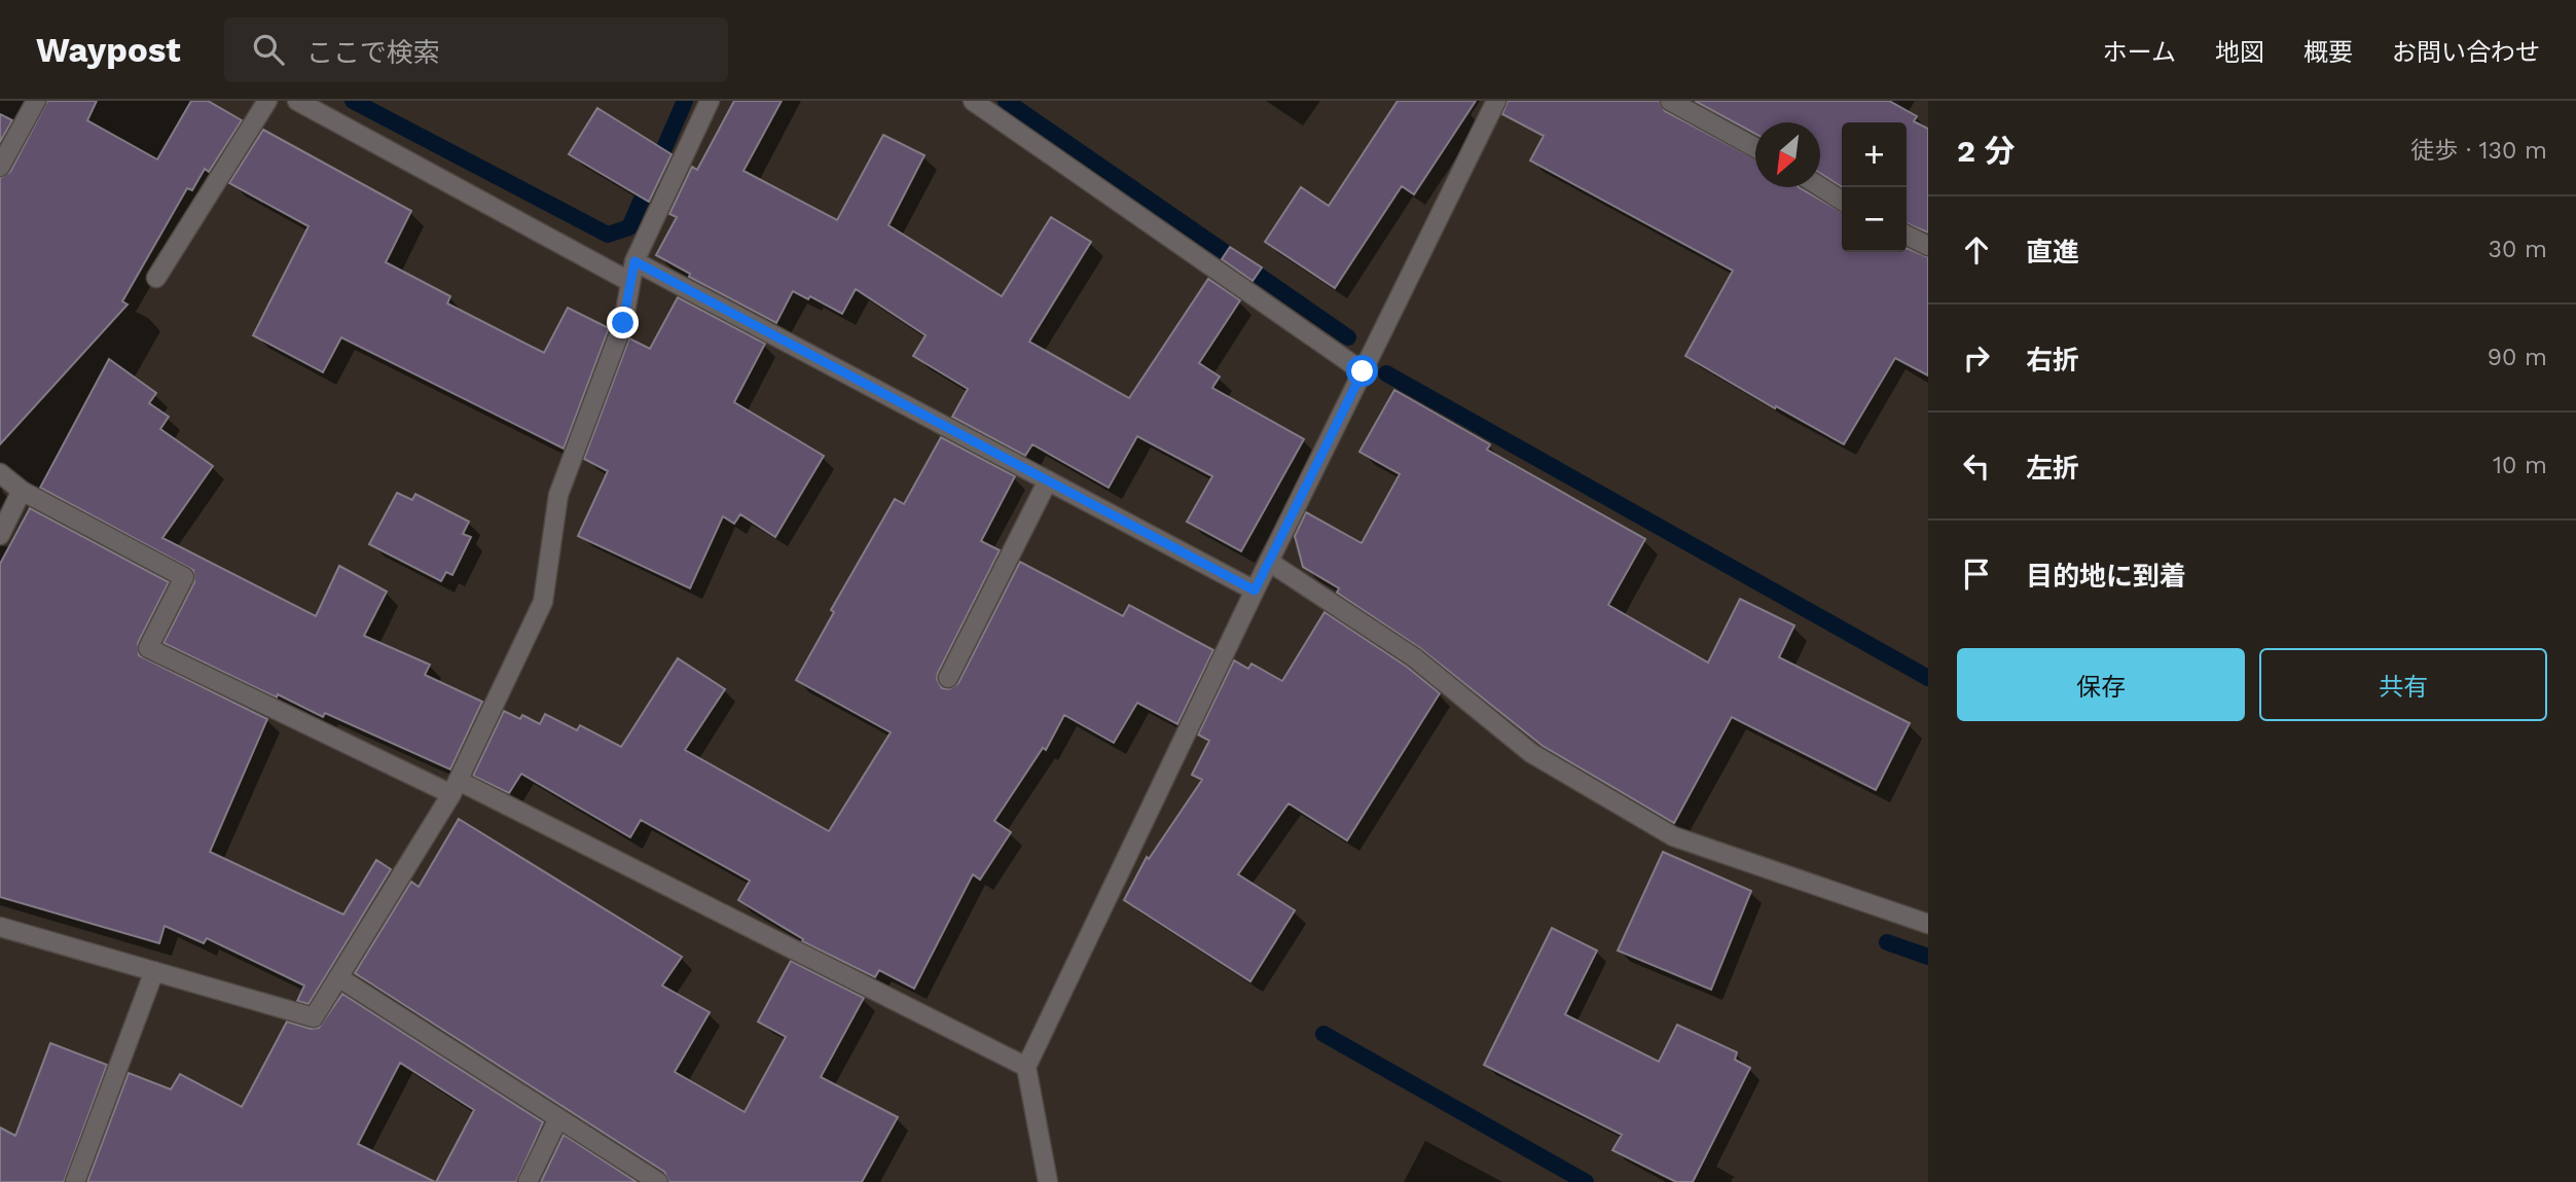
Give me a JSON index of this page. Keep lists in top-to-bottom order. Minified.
{"north":"bottom left","page":{"header":"Waypost","search":"ここで検索","nav":["ホーム","地図","概要","お問い合わせ"],"heading":["2 分","徒歩 · 130 m"],"map_buttons":["+","−"],"list":[["直進","30 m"],["右折","90 m"],["左折","10 m"],"目的地に到着"],"buttons":["保存","共有"]}}
